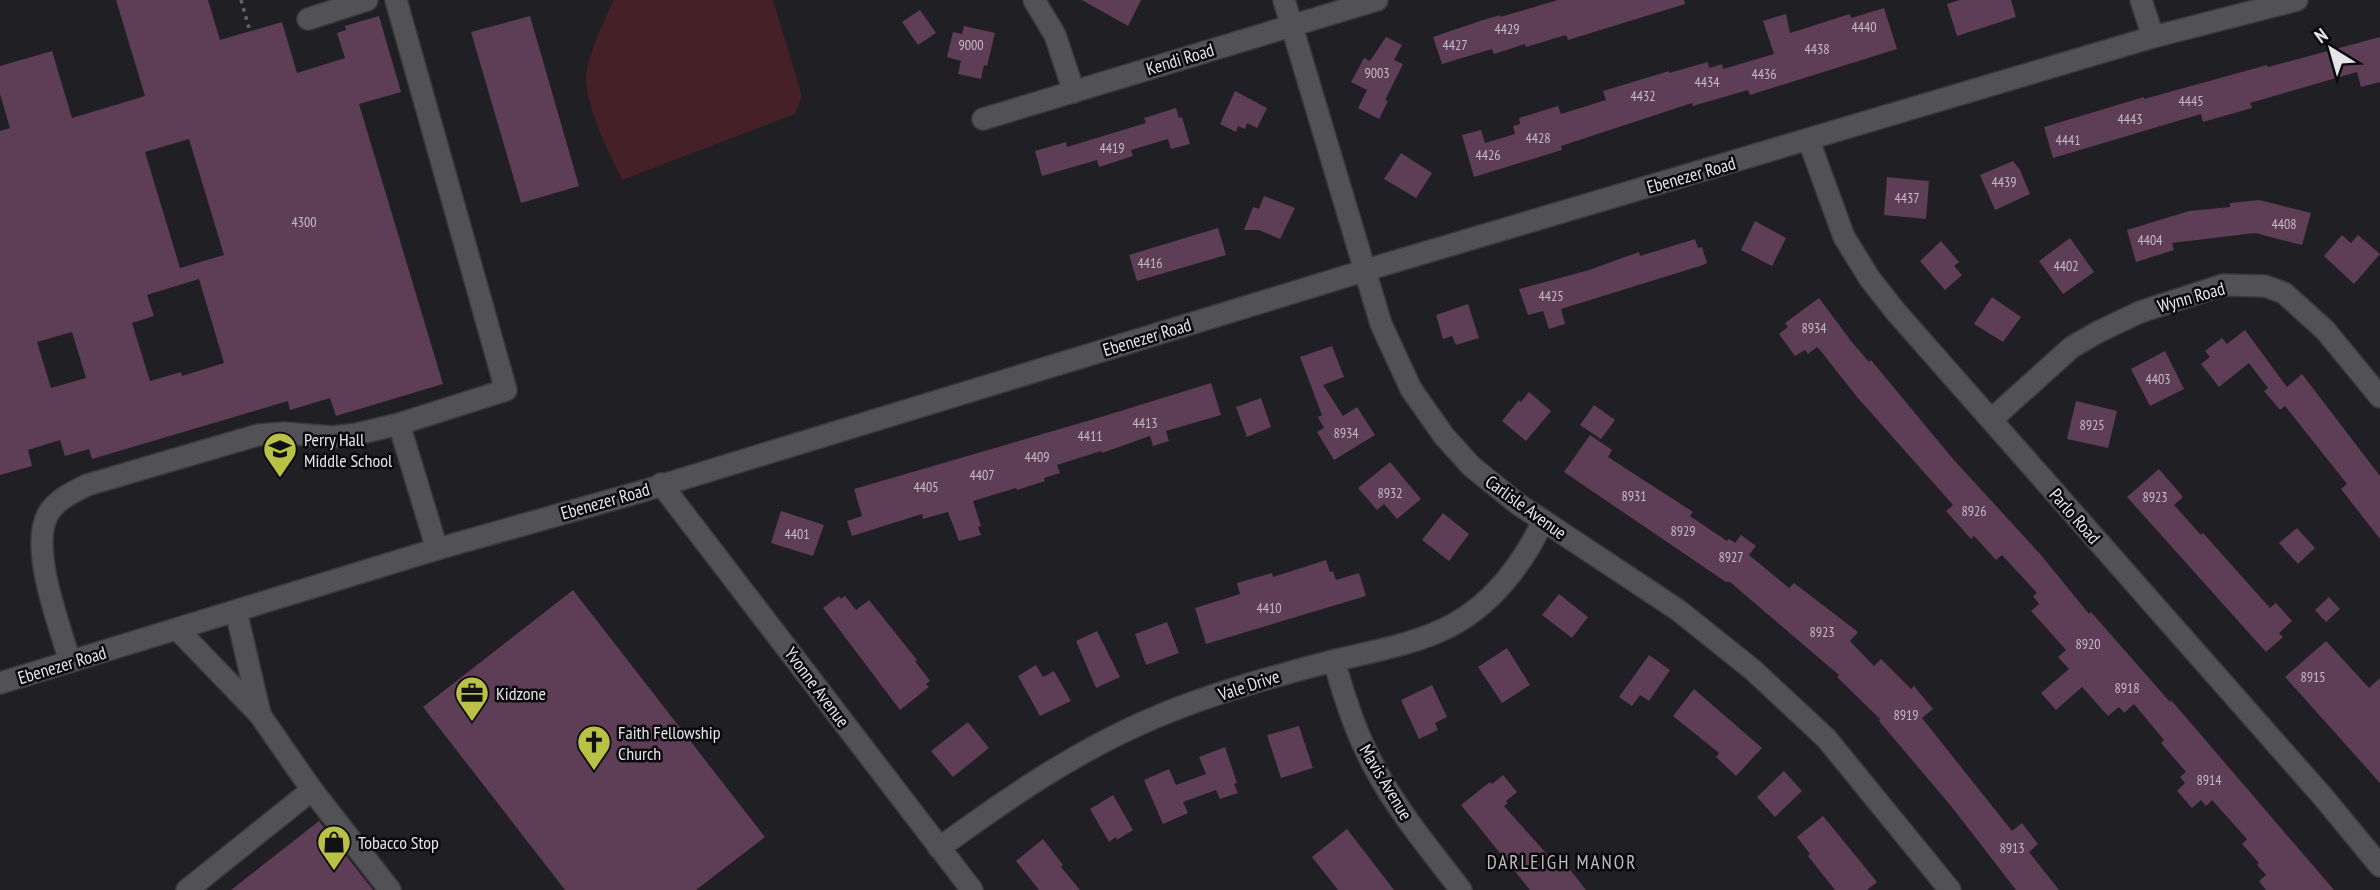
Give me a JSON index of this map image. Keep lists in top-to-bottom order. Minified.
{"streets":{"street":["Kendi Road","Ebenezer Road","Wynn Road","Carlisle Avenue","Parlo Road","Vale Drive","Yvonne Avenue","Mavis Avenue"]},"crossings":[["Kendi Road","Carlisle Avenue"],["Ebenezer Road","Carlisle Avenue"],["Ebenezer Road","Parlo Road"],["Ebenezer Road","Yvonne Avenue"],["Wynn Road","Parlo Road"],["Carlisle Avenue","Vale Drive"],["Vale Drive","Yvonne Avenue"],["Vale Drive","Mavis Avenue"]],"districts":["DARLEIGH MANOR"],"places":{"school or university":["Perry Hall Middle School"],"office":["Kidzone"],"church":["Faith Fellowship Church"],"shop":["Tobacco Stop"]},"house_numbers":["4440","4429","9000","4427","4438","9003","4436","4434","4432","4445","4443","4428","4441","4419","4426","4439","4437","4300","4408","4404","4416","4402","4425","8934","4403","4413","8925","8934","4411","4409","4407","4405","8932","8931","8923","8926","8929","4401","8927","4410","8923","8920","8915","8918","8919","8914","8913"],"north":"top left"}
